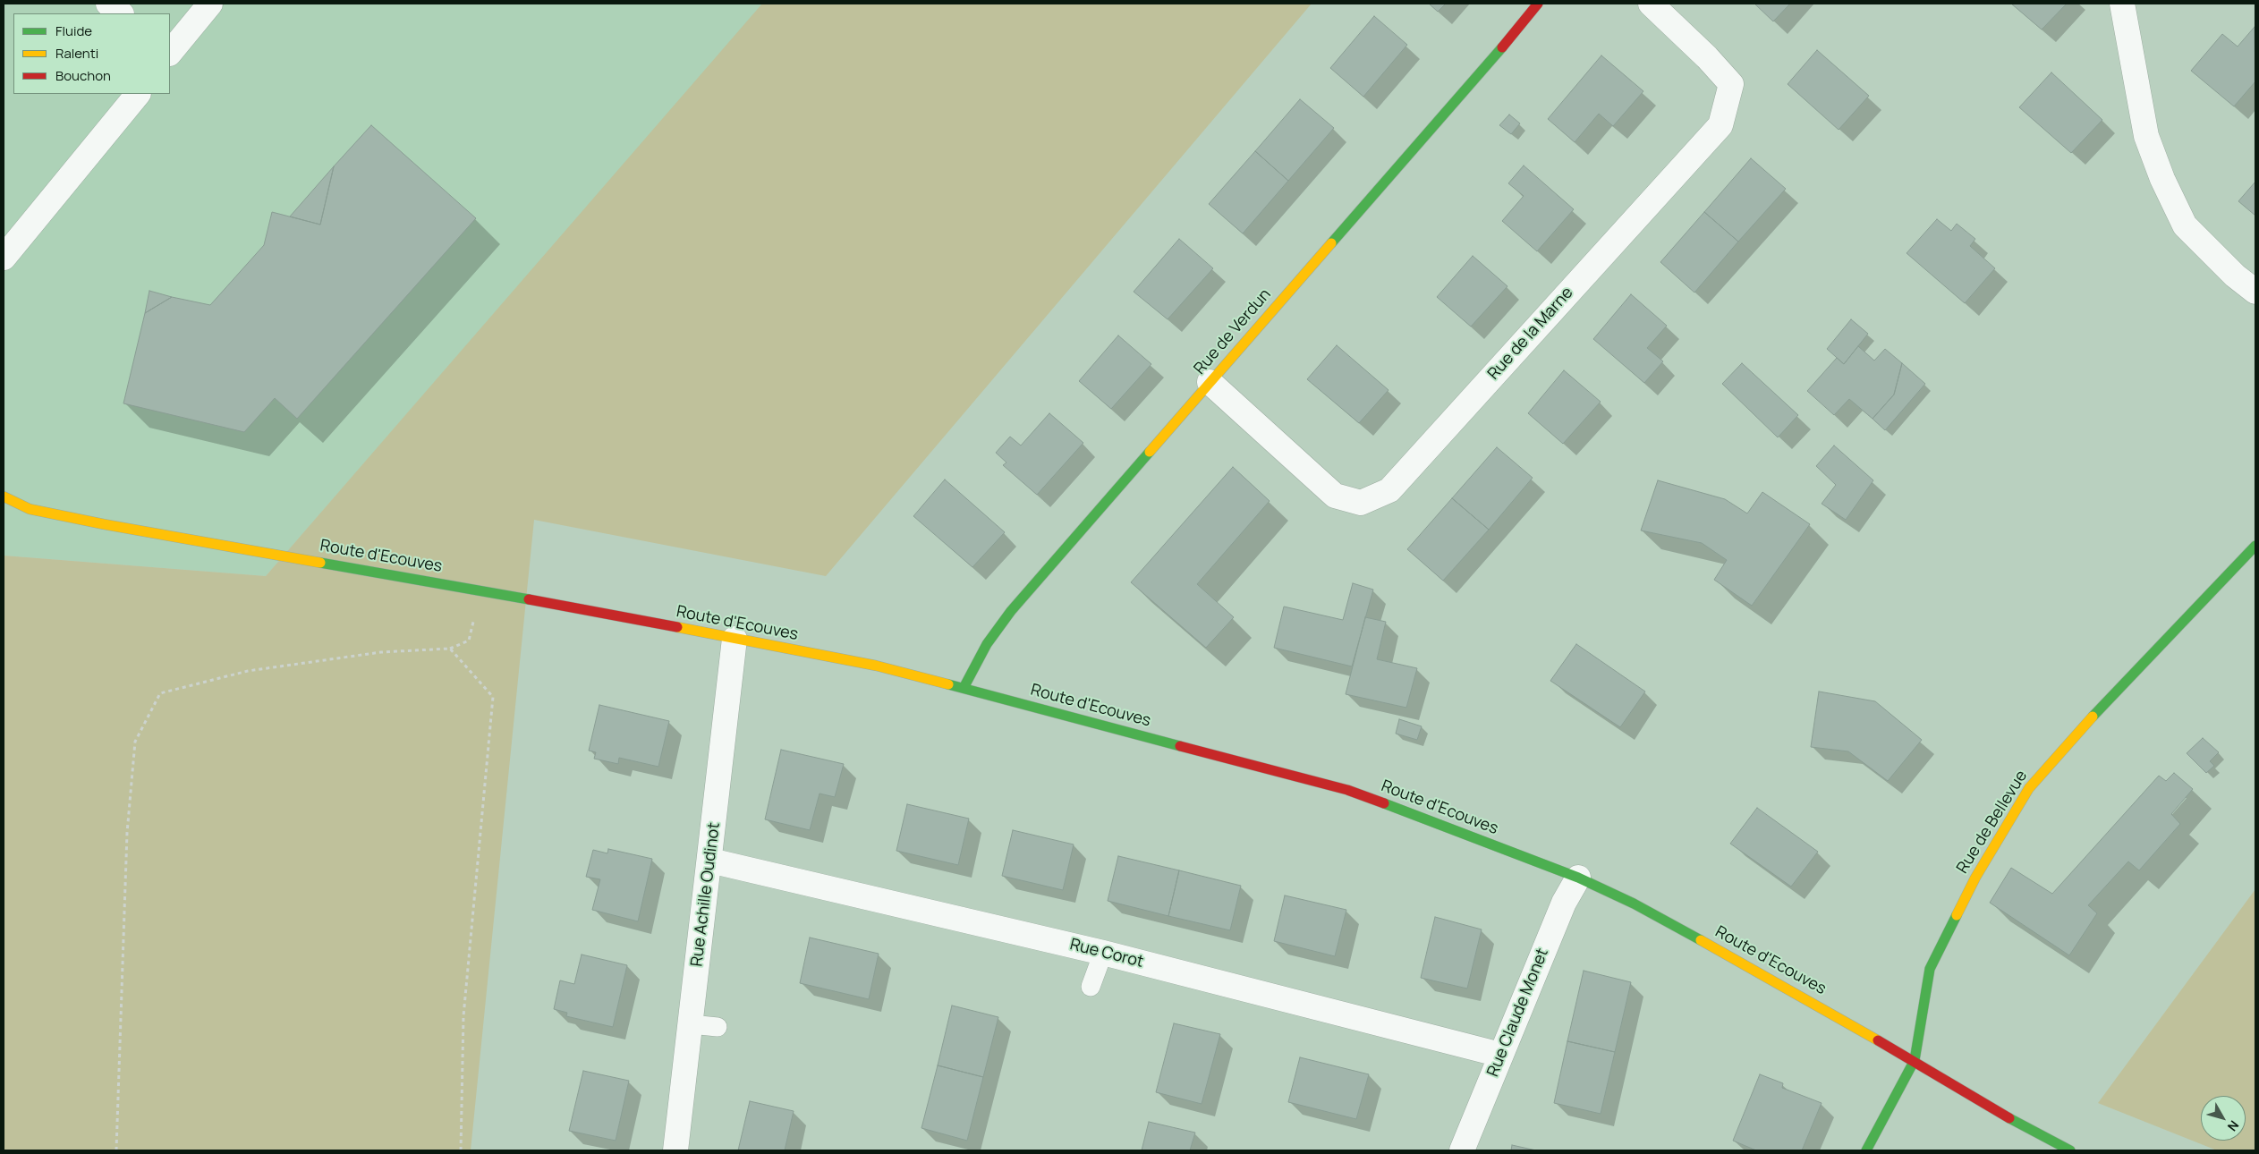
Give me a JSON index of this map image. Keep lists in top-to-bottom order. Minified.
{"streets":{"main road":["Rue de Verdun","Route d'Ecouves","Rue de Bellevue"],"street":["Rue de la Marne","Rue Achille Oudinot","Rue Corot","Rue Claude Monet"]},"crossings":[["Rue de Verdun","Rue de la Marne"],["Rue de Verdun","Route d'Ecouves"],["Route d'Ecouves","Rue de Bellevue"],["Route d'Ecouves","Rue Achille Oudinot"],["Route d'Ecouves","Rue Claude Monet"],["Rue Achille Oudinot","Rue Corot"],["Rue Corot","Rue Claude Monet"]],"legend":["Fluide","Ralenti","Bouchon"],"north":"bottom right"}
